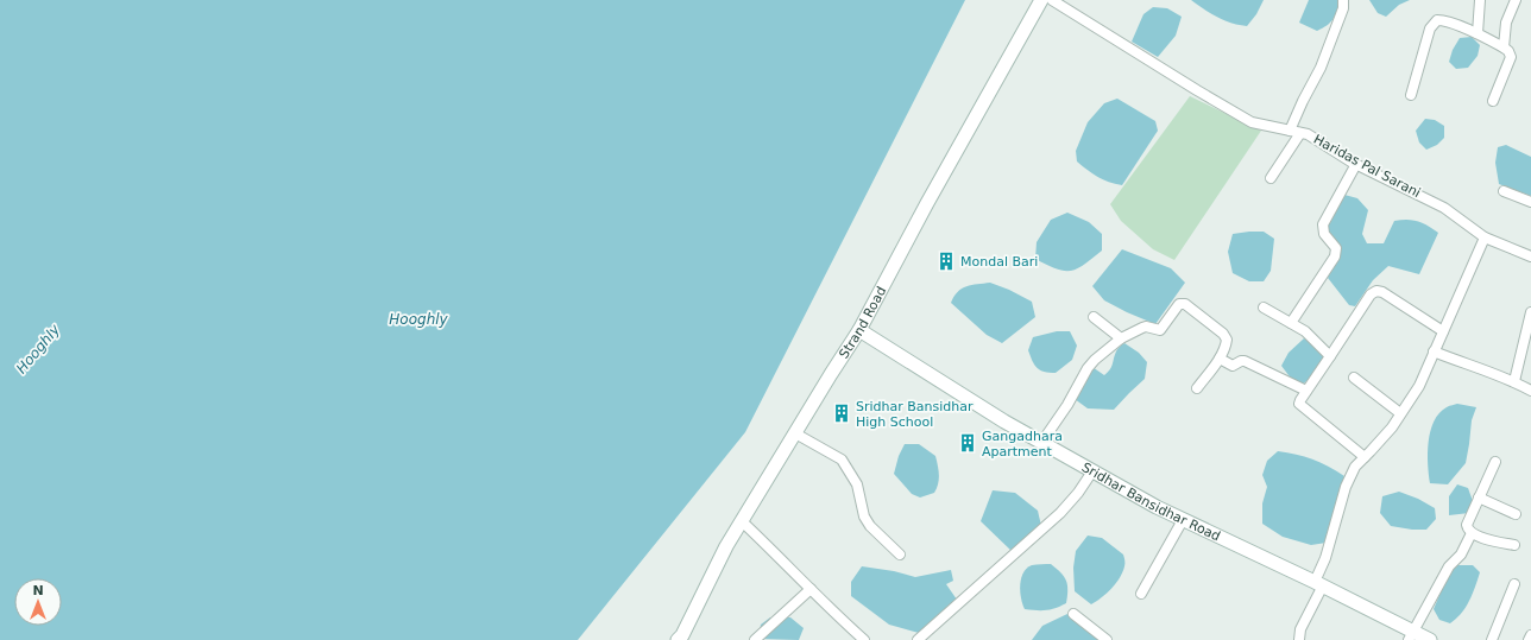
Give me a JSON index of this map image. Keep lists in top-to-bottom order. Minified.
{"streets":{"street":["Haridas Pal Sarani","Strand Road","Sridhar Bansidhar Road"]},"crossings":[["Strand Road","Sridhar Bansidhar Road"]],"water":["Hooghly"],"places":{"building":["Mondal Bari","Sridhar Bansidhar High School","Gangadhara Apartment"]},"north":"top"}
